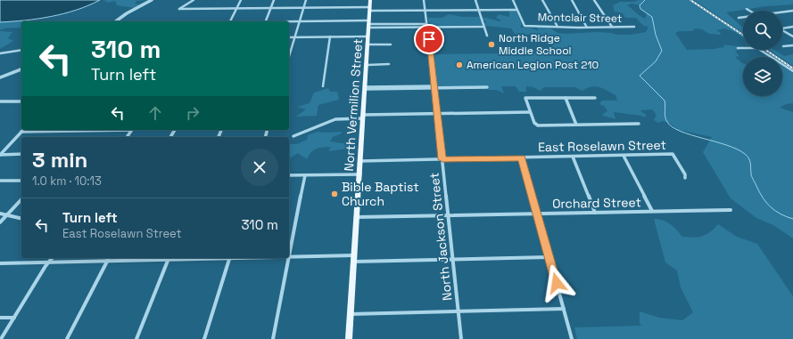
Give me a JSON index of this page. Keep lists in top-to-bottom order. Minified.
{"streets":{"main road":["North Vermilion Street"],"street":["Montclair Street","East Roselawn Street","Orchard Street","North Jackson Street"]},"crossings":[["North Vermilion Street","East Roselawn Street"],["North Vermilion Street","Orchard Street"],["East Roselawn Street","North Jackson Street"],["Orchard Street","North Jackson Street"]],"places":["North Ridge Middle School","American Legion Post 210","Bible Baptist Church"],"page":{"turn":["310 m","Turn left"],"heading":["3 min","1.0 km · 10:13"],"list":[{"name":"Turn left","note":"East Roselawn Street","value":"310 m"}]}}
